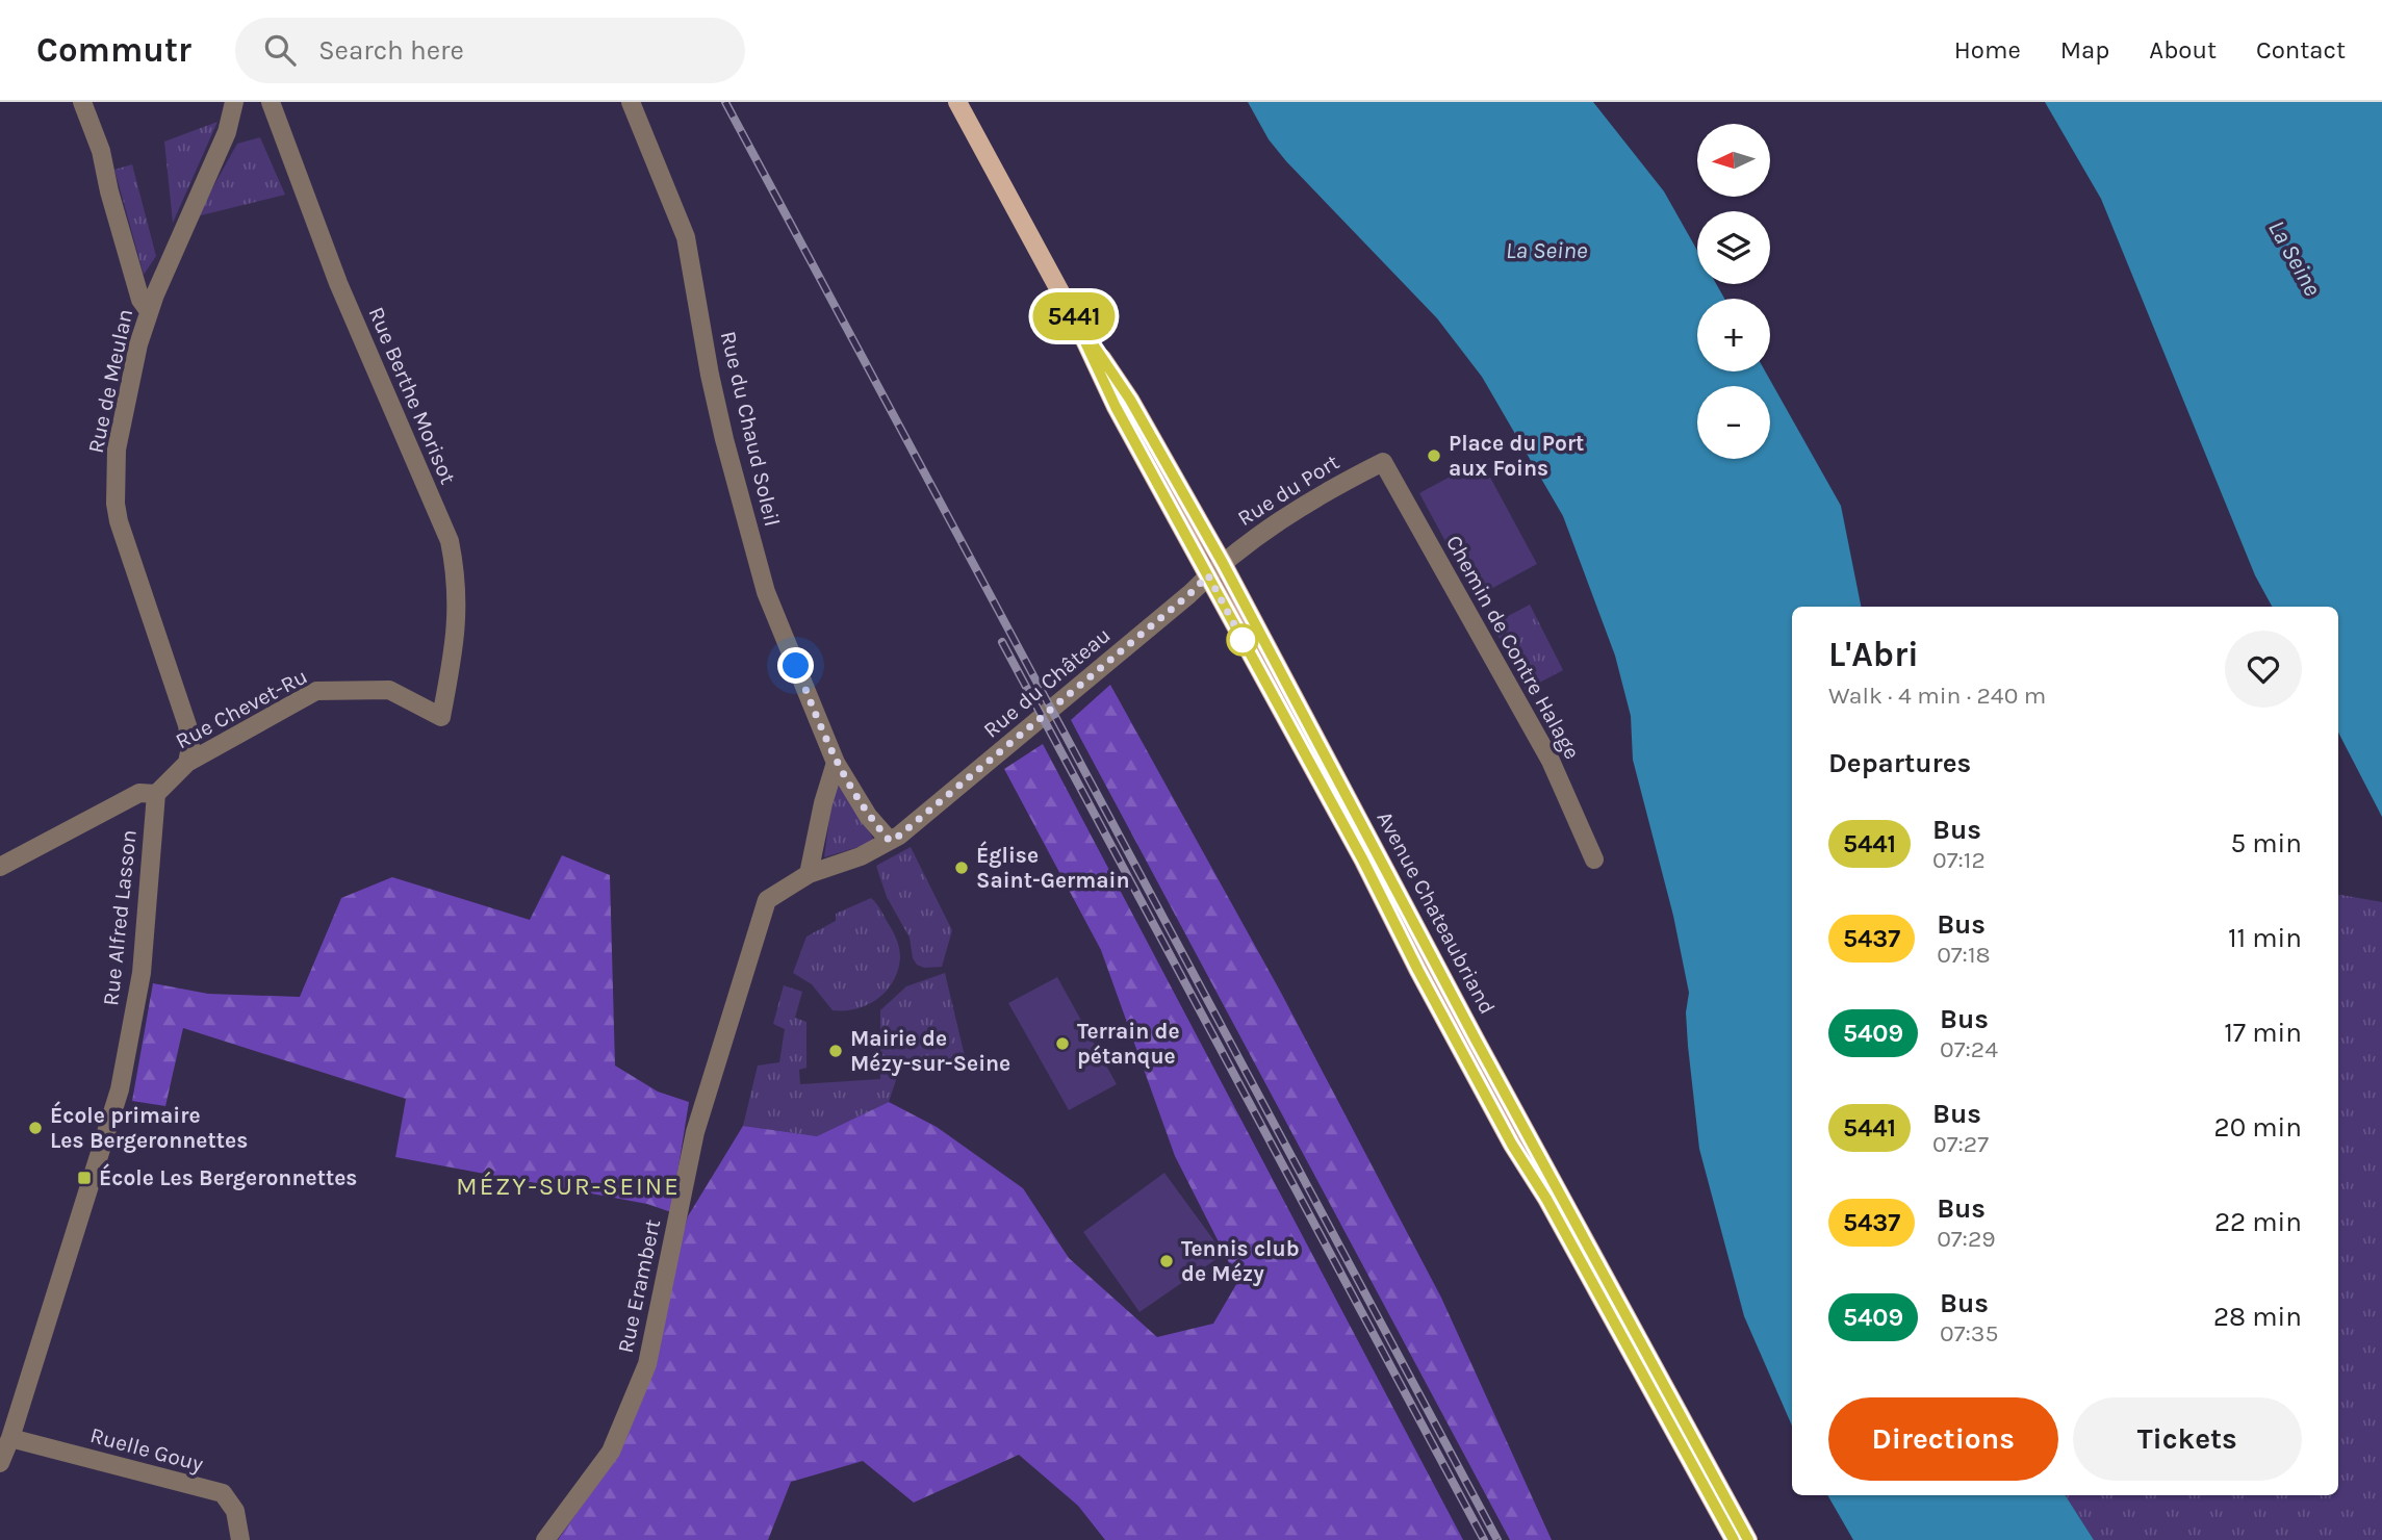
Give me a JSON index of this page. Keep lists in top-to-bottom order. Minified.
{"streets":{"main road":["Avenue Chateaubriand"],"street":["Rue de Meulan","Rue Berthe Morisot","Rue du Chaud Soleil","Rue du Port","Chemin de Contre Halage","Rue du Château","Rue Chevet-Ru","Rue Alfred Lasson","Rue Erambert","Ruelle Gouy"]},"crossings":[["Rue de Meulan","Rue Chevet-Ru"],["Rue Berthe Morisot","Rue Chevet-Ru"],["Rue du Chaud Soleil","Rue du Château"],["Rue du Port","Chemin de Contre Halage"],["Rue du Port","Rue du Château"],["Rue du Port","Avenue Chateaubriand"],["Rue du Château","Avenue Chateaubriand"],["Rue du Château","Rue Erambert"],["Rue Chevet-Ru","Rue Alfred Lasson"],["Rue Alfred Lasson","Ruelle Gouy"]],"districts":["MÉZY-SUR-SEINE"],"water":["La Seine"],"places":{"other":["Place du Port aux Foins","Église Saint-Germain","Terrain de pétanque","Mairie de Mézy-sur-Seine","École primaire Les Bergeronnettes","Tennis club de Mézy"],"transit":["École Les Bergeronnettes"]},"lines":["bus line 5441"],"north":"left","page":{"header":"Commutr","search":"Search here","nav":["Home","Map","About","Contact"],"on_map":"5441","map_buttons":["+","−"],"heading":[["L'Abri","Walk · 4 min · 240 m"],"Departures"],"list":[{"mark":"5441","name":"Bus","note":"07:12","value":"5 min"},{"mark":"5437","name":"Bus","note":"07:18","value":"11 min"},{"mark":"5409","name":"Bus","note":"07:24","value":"17 min"},{"mark":"5441","name":"Bus","note":"07:27","value":"20 min"},{"mark":"5437","name":"Bus","note":"07:29","value":"22 min"},{"mark":"5409","name":"Bus","note":"07:35","value":"28 min"}],"buttons":["Directions","Tickets"]}}
